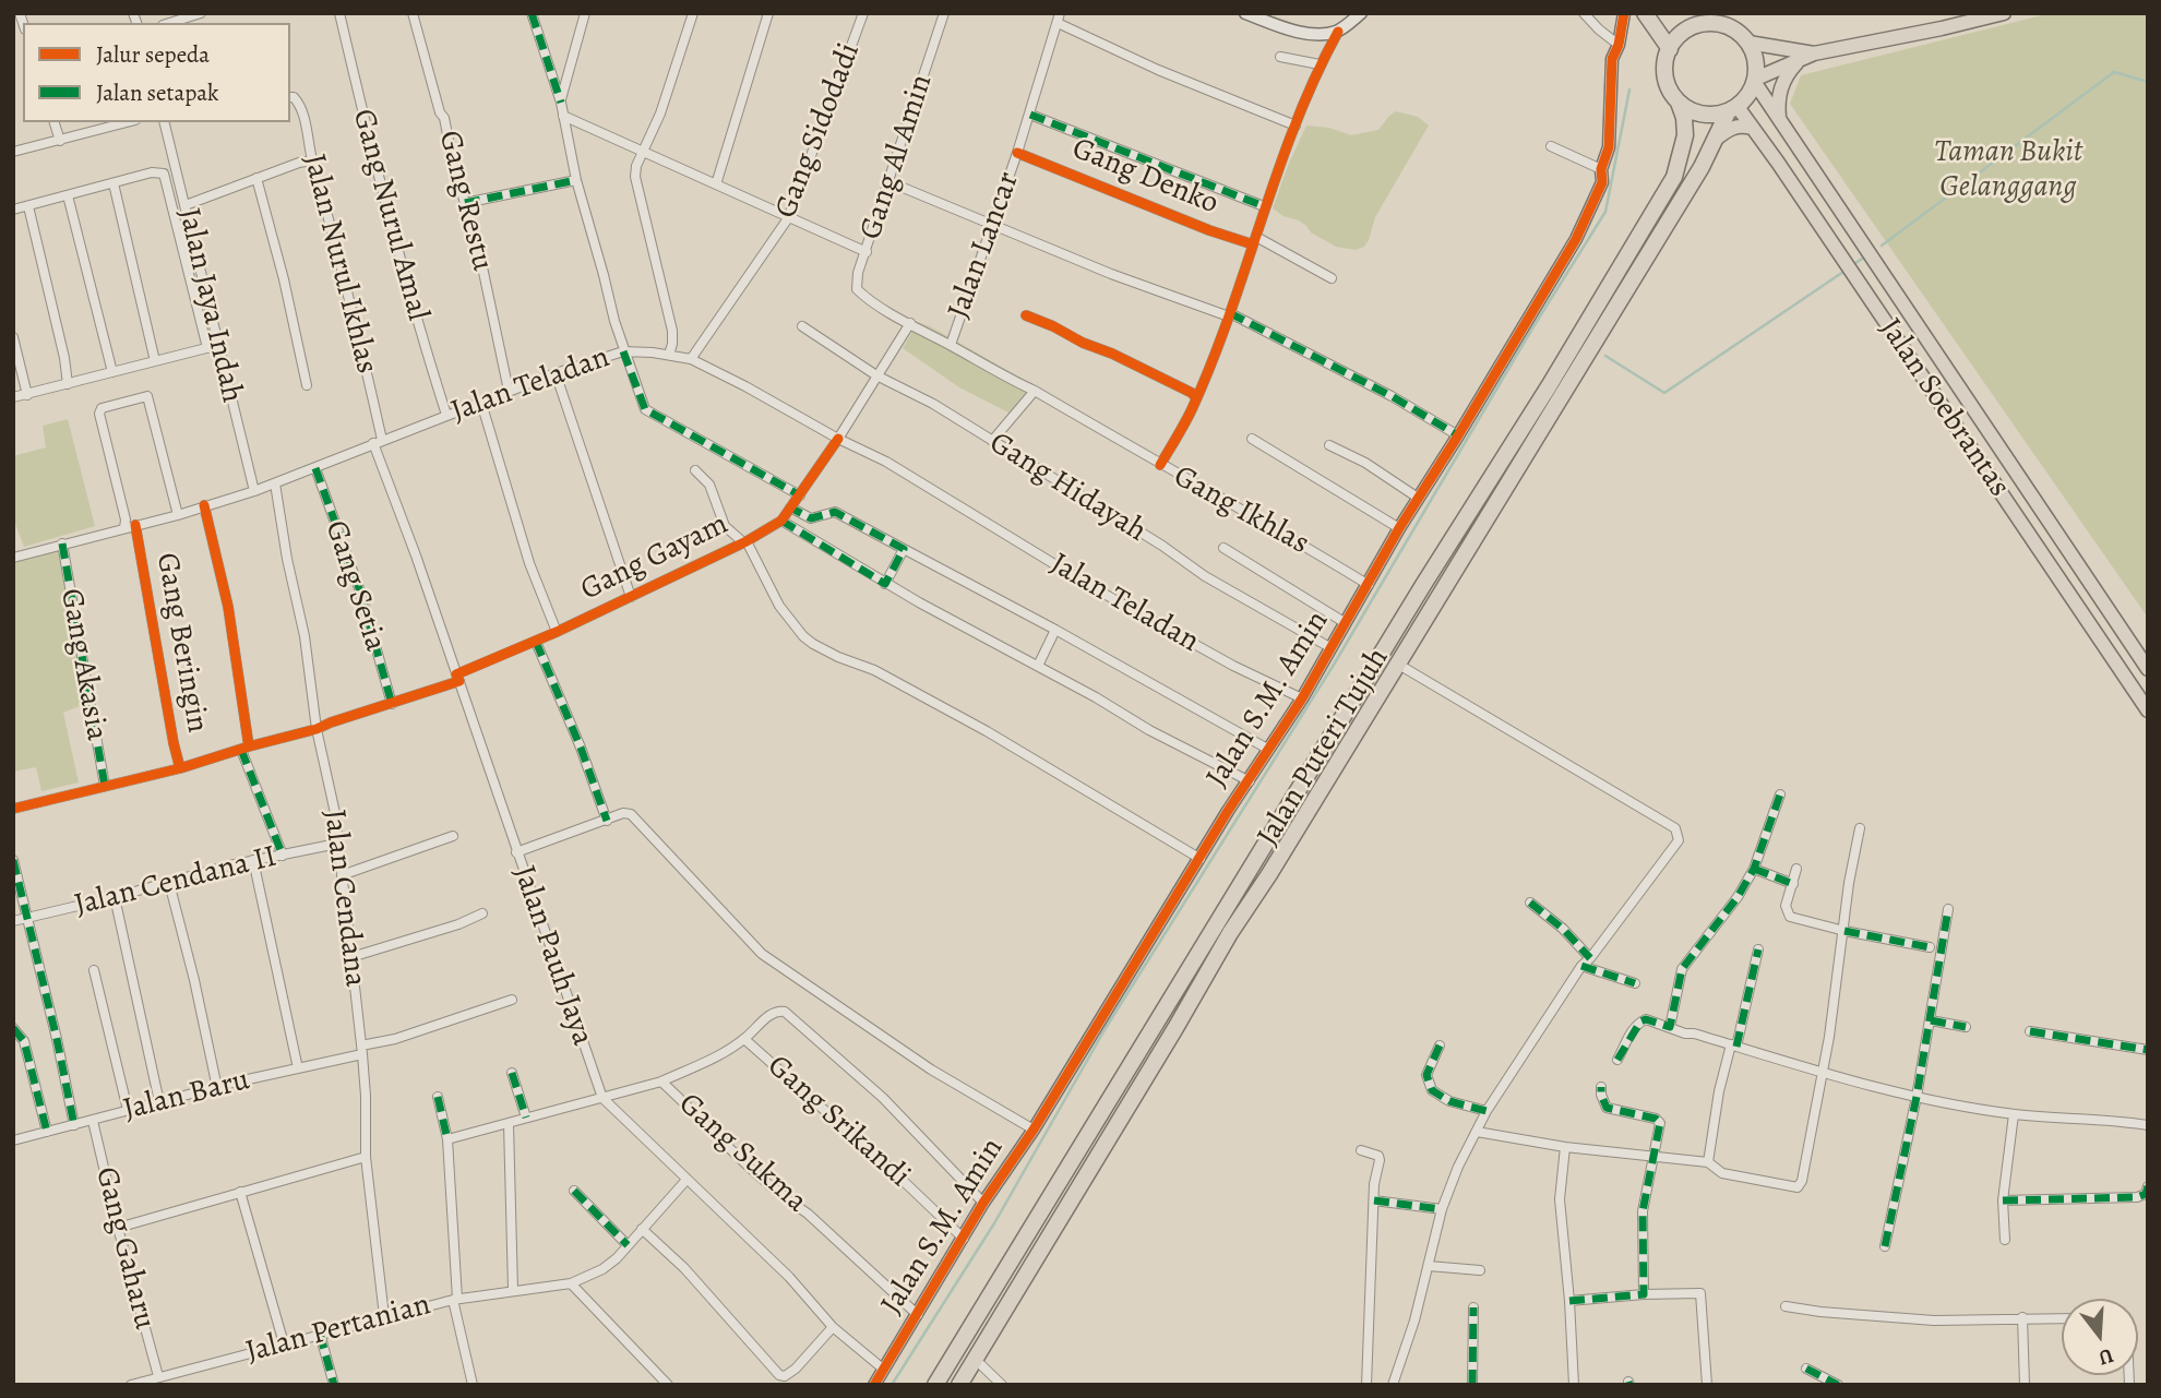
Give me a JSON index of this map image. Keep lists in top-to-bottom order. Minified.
{"streets":{"highway":["Jalan Puteri Tujuh"],"main road":["Jalan Soebrantas"],"street":["Gang Sidodadi","Gang Al Amin","Gang Denko","Gang Restu","Gang Nurul Amal","Jalan Lancar","Jalan Nurul Ikhlas","Jalan Jaya Indah","Jalan Teladan","Gang Hidayah","Gang Ikhlas","Gang Gayam","Gang Setia","Gang Beringin","Gang Akasia","Jalan S.M. Amin","Jalan Cendana II","Jalan Cendana","Jalan Pauh Jaya","Jalan Baru","Gang Srikandi","Gang Sukma","Gang Gaharu","Jalan Pertanian"]},"crossings":[["Gang Sidodadi","Jalan Teladan"],["Gang Al Amin","Gang Ikhlas"],["Gang Denko","Jalan Lancar"],["Gang Restu","Jalan Teladan"],["Gang Nurul Amal","Jalan Teladan"],["Jalan Lancar","Gang Ikhlas"],["Jalan Nurul Ikhlas","Jalan Teladan"],["Jalan Nurul Ikhlas","Jalan Pauh Jaya"],["Jalan Jaya Indah","Jalan Teladan"],["Jalan Teladan","Gang Gayam"],["Jalan Teladan","Gang Setia"],["Jalan Teladan","Gang Beringin"],["Jalan Teladan","Gang Akasia"],["Jalan Teladan","Jalan S.M. Amin"],["Jalan Teladan","Jalan Cendana"],["Jalan Teladan","Jalan Pauh Jaya"],["Jalan Soebrantas","Jalan Puteri Tujuh"],["Gang Hidayah","Gang Gayam"],["Gang Hidayah","Jalan S.M. Amin"],["Gang Ikhlas","Gang Gayam"],["Gang Ikhlas","Jalan S.M. Amin"],["Gang Gayam","Gang Setia"],["Gang Gayam","Gang Beringin"],["Gang Gayam","Gang Akasia"],["Gang Gayam","Jalan Cendana"],["Gang Gayam","Jalan Pauh Jaya"],["Jalan S.M. Amin","Jalan Pauh Jaya"],["Jalan S.M. Amin","Gang Srikandi"],["Jalan S.M. Amin","Gang Sukma"],["Jalan Cendana II","Jalan Cendana"],["Jalan Cendana","Jalan Baru"],["Jalan Cendana","Jalan Pertanian"],["Jalan Pauh Jaya","Gang Sukma"],["Jalan Pauh Jaya","Jalan Pertanian"],["Jalan Baru","Gang Gaharu"],["Gang Gaharu","Jalan Pertanian"]],"parks":["Taman Bukit Gelanggang"],"legend":["Jalur sepeda","Jalan setapak"],"north":"bottom"}
